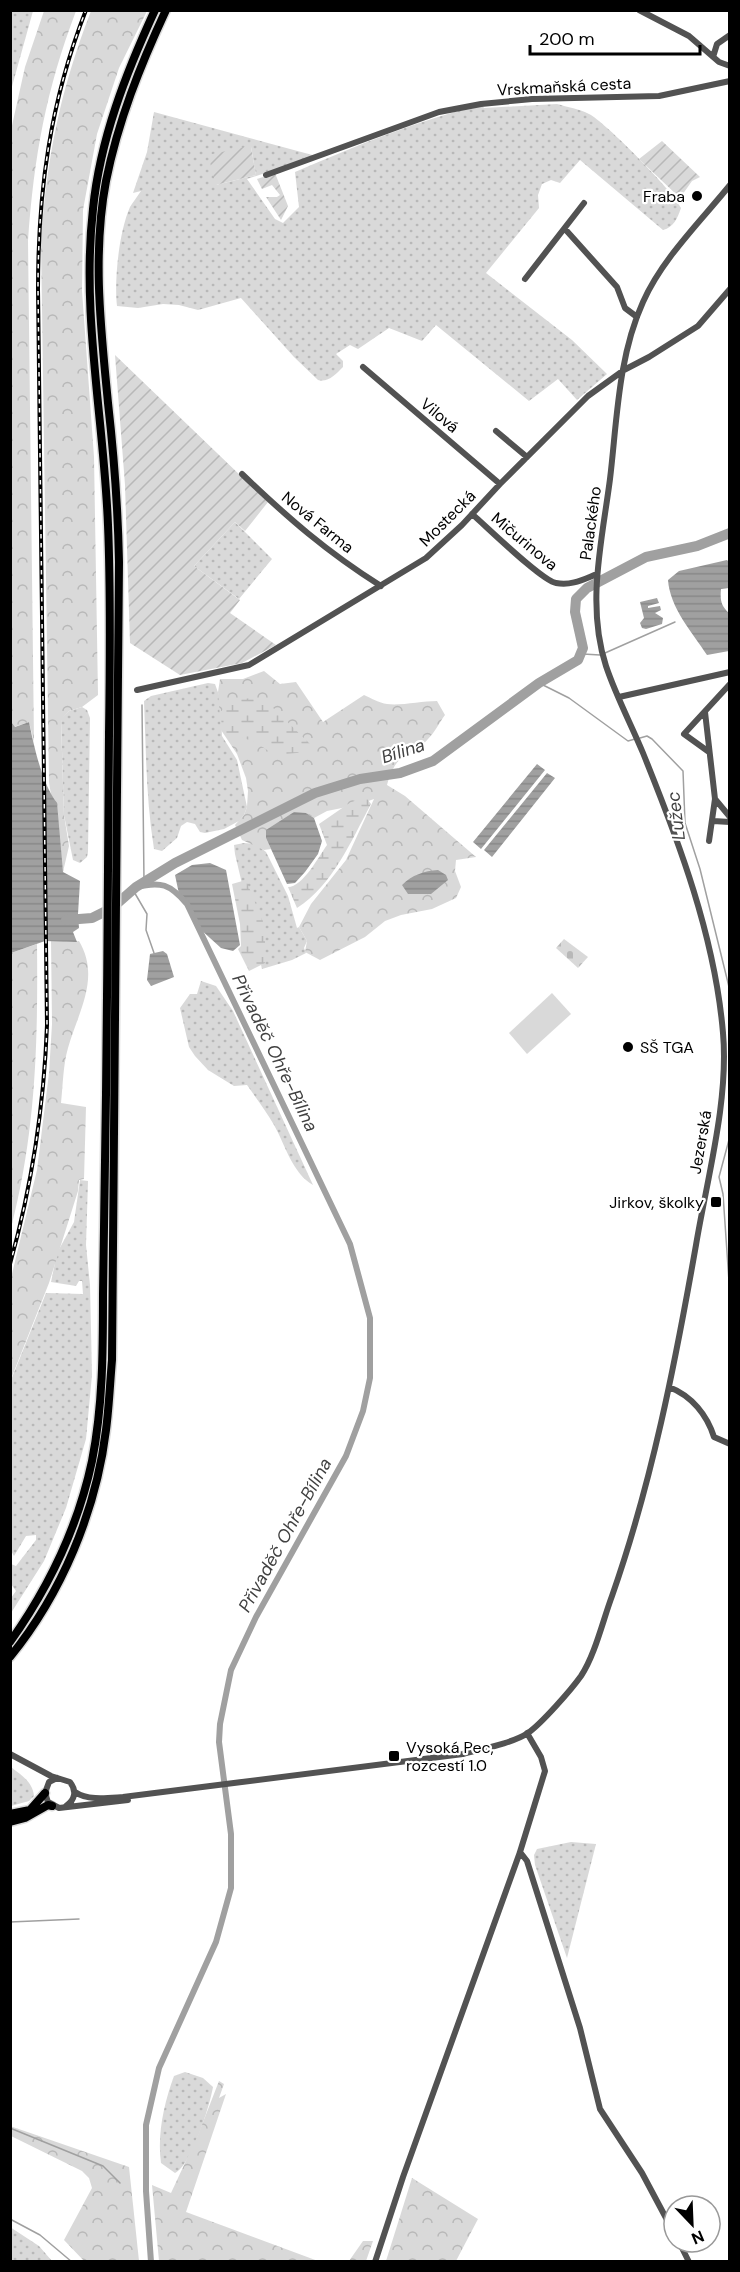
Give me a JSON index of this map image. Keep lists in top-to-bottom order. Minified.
{"streets":{"street":["Vrskmaňská cesta","Vilová","Mostecká","Nová Farma","Palackého","Mičurinova","Jezerská"]},"crossings":[["Vilová","Mostecká"],["Mostecká","Nová Farma"],["Mostecká","Palackého"],["Mostecká","Mičurinova"],["Palackého","Mičurinova"],["Palackého","Jezerská"]],"water":["Bílina","Lužec","Přivaděč Ohře-Bílina"],"places":{"other":["Fraba","SŠ TGA"],"transit":["Jirkov, školky","Vysoká Pec, rozcestí 1.0"]},"scale_bar":"200 m","north":"bottom right"}
